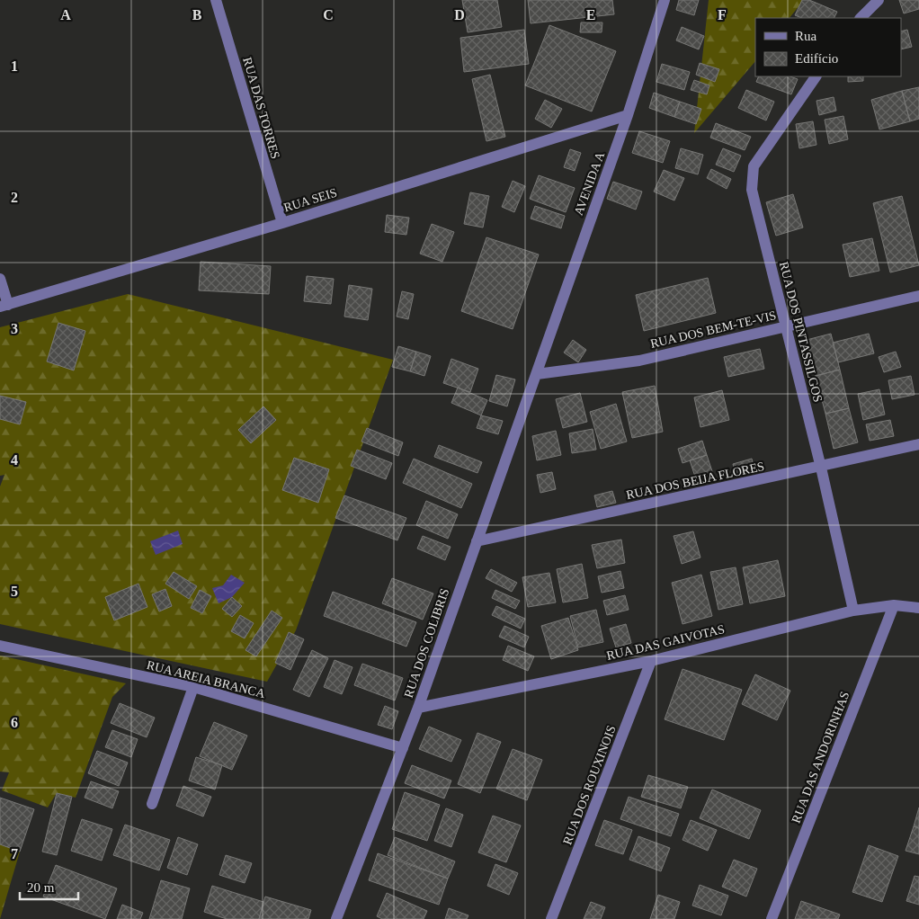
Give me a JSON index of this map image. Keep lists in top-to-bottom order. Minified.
{"streets":{"street":["RUA DAS TORRES","AVENIDA A","RUA SEIS","RUA DOS BEM-TE-VIS","RUA DOS PINTASSILGOS","RUA DOS BEIJA FLORES","RUA DAS GAIVOTAS","RUA DOS COLIBRIS","RUA AREIA BRANCA","RUA DAS ANDORINHAS","RUA DOS ROUXINOIS"]},"crossings":[["RUA DAS TORRES","RUA SEIS"],["AVENIDA A","RUA SEIS"],["AVENIDA A","RUA DOS BEM-TE-VIS"],["AVENIDA A","RUA DOS COLIBRIS"],["RUA DOS BEM-TE-VIS","RUA DOS PINTASSILGOS"],["RUA DOS BEM-TE-VIS","RUA DOS COLIBRIS"],["RUA DOS PINTASSILGOS","RUA DOS BEIJA FLORES"],["RUA DOS PINTASSILGOS","RUA DAS GAIVOTAS"],["RUA DOS BEIJA FLORES","RUA DOS COLIBRIS"],["RUA DAS GAIVOTAS","RUA DOS COLIBRIS"],["RUA DAS GAIVOTAS","RUA DAS ANDORINHAS"],["RUA DAS GAIVOTAS","RUA DOS ROUXINOIS"],["RUA DOS COLIBRIS","RUA AREIA BRANCA"]],"legend":["Rua","Edifício"],"scale_bar":"20 m","grid":{"columns":["A","B","C","D","E","F"],"rows":["1","2","3","4","5","6","7"]}}
